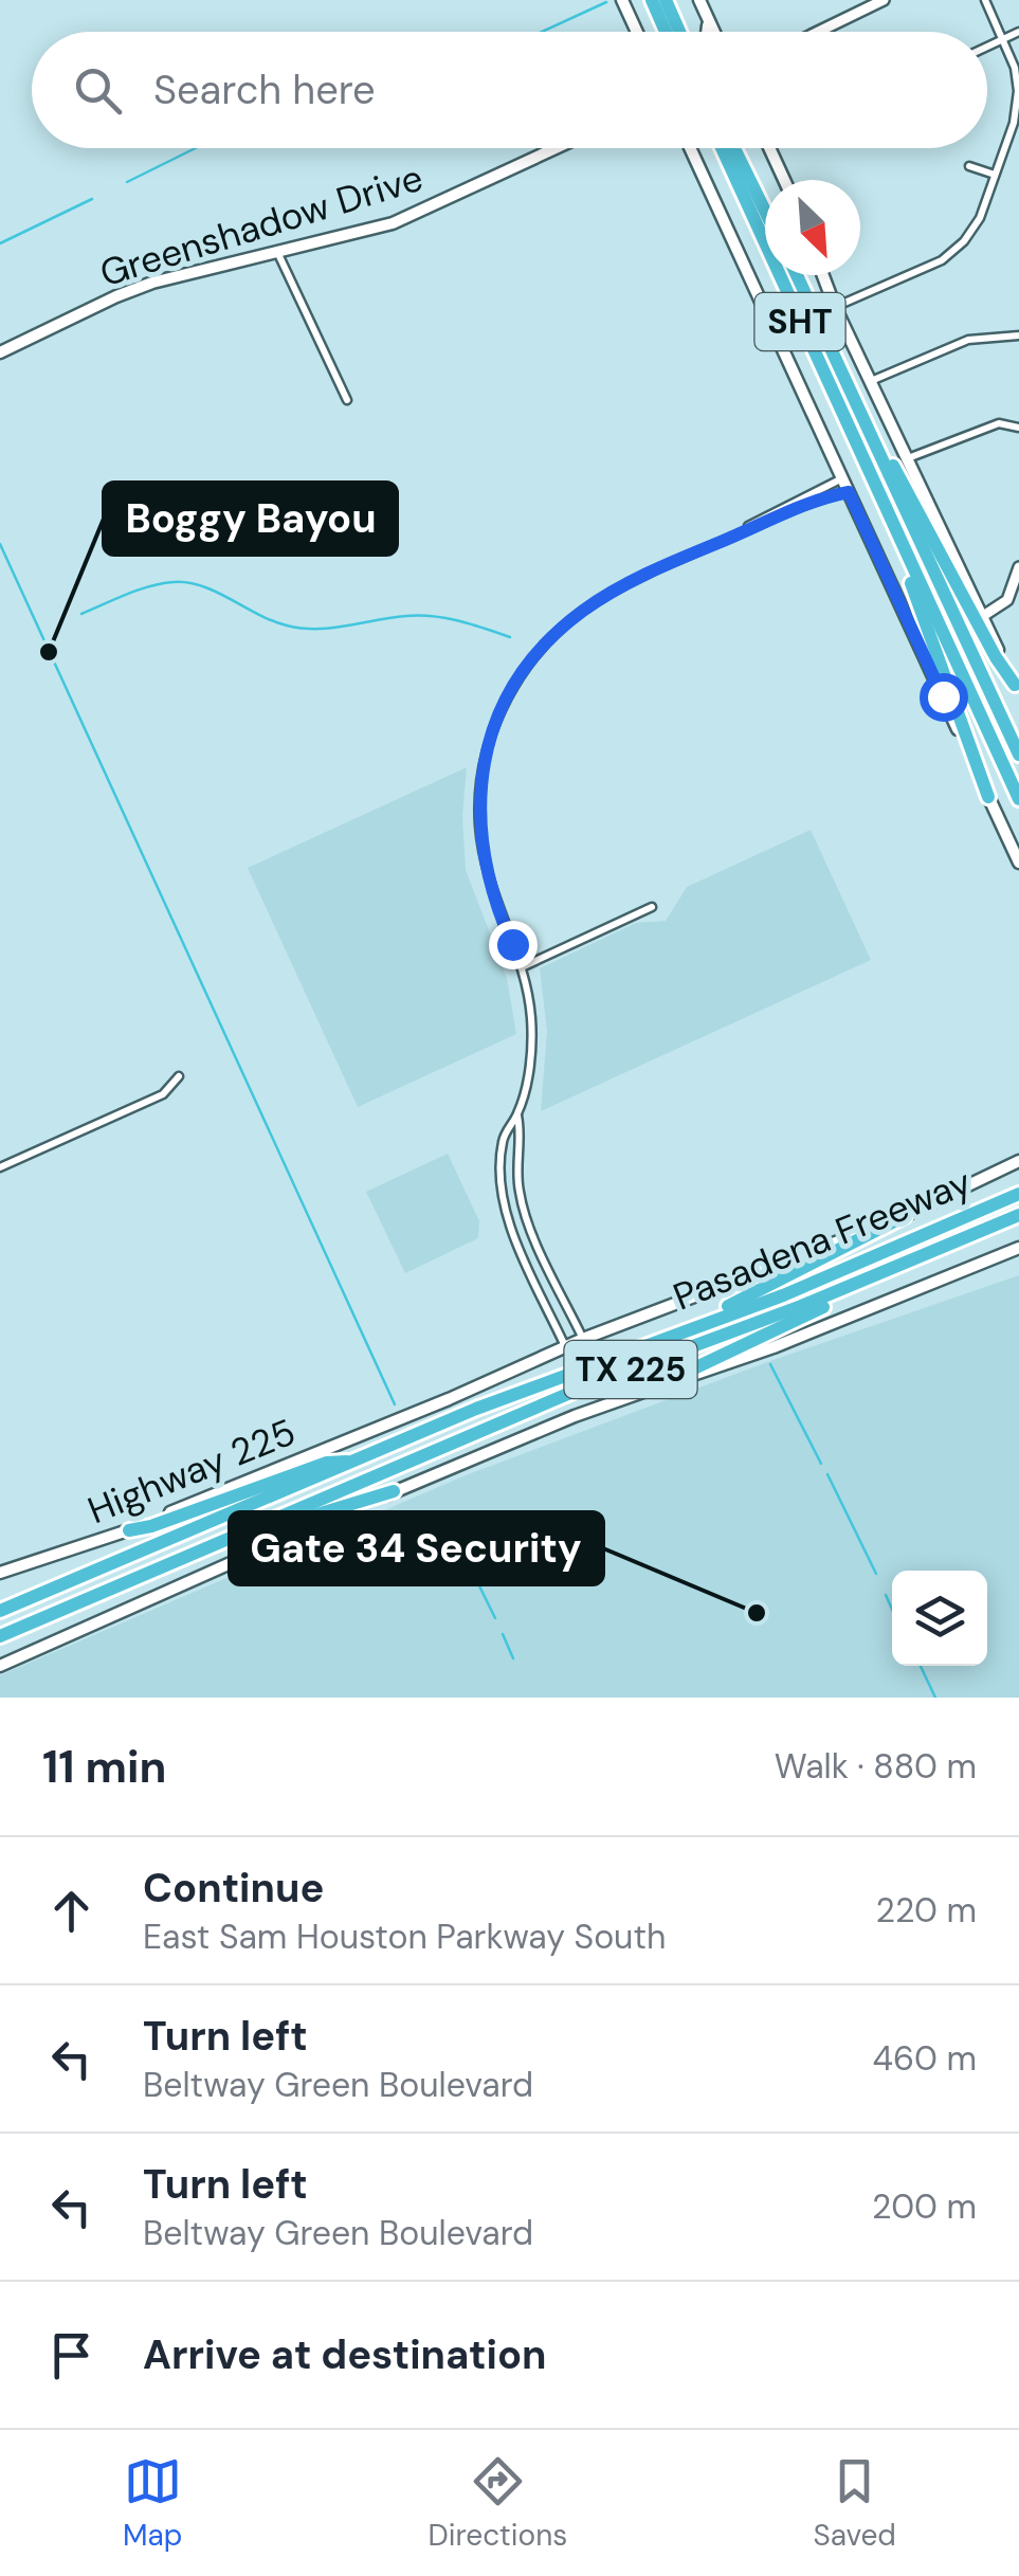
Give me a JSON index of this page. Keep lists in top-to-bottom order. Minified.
{"streets":{"highway":["SHT","Pasadena Freeway","TX 225"],"main road":["Greenshadow Drive","Highway 225"]},"crossings":[["Pasadena Freeway","TX 225"]],"places":["Boggy Bayou","Gate 34 Security"],"north":"bottom right","page":{"search":"Search here","heading":["11 min","Walk · 880 m"],"list":[["Continue","East Sam Houston Parkway South","220 m"],["Turn left","Beltway Green Boulevard","460 m"],["Turn left","Beltway Green Boulevard","200 m"],"Arrive at destination"],"nav":["Map","Directions","Saved"]}}
